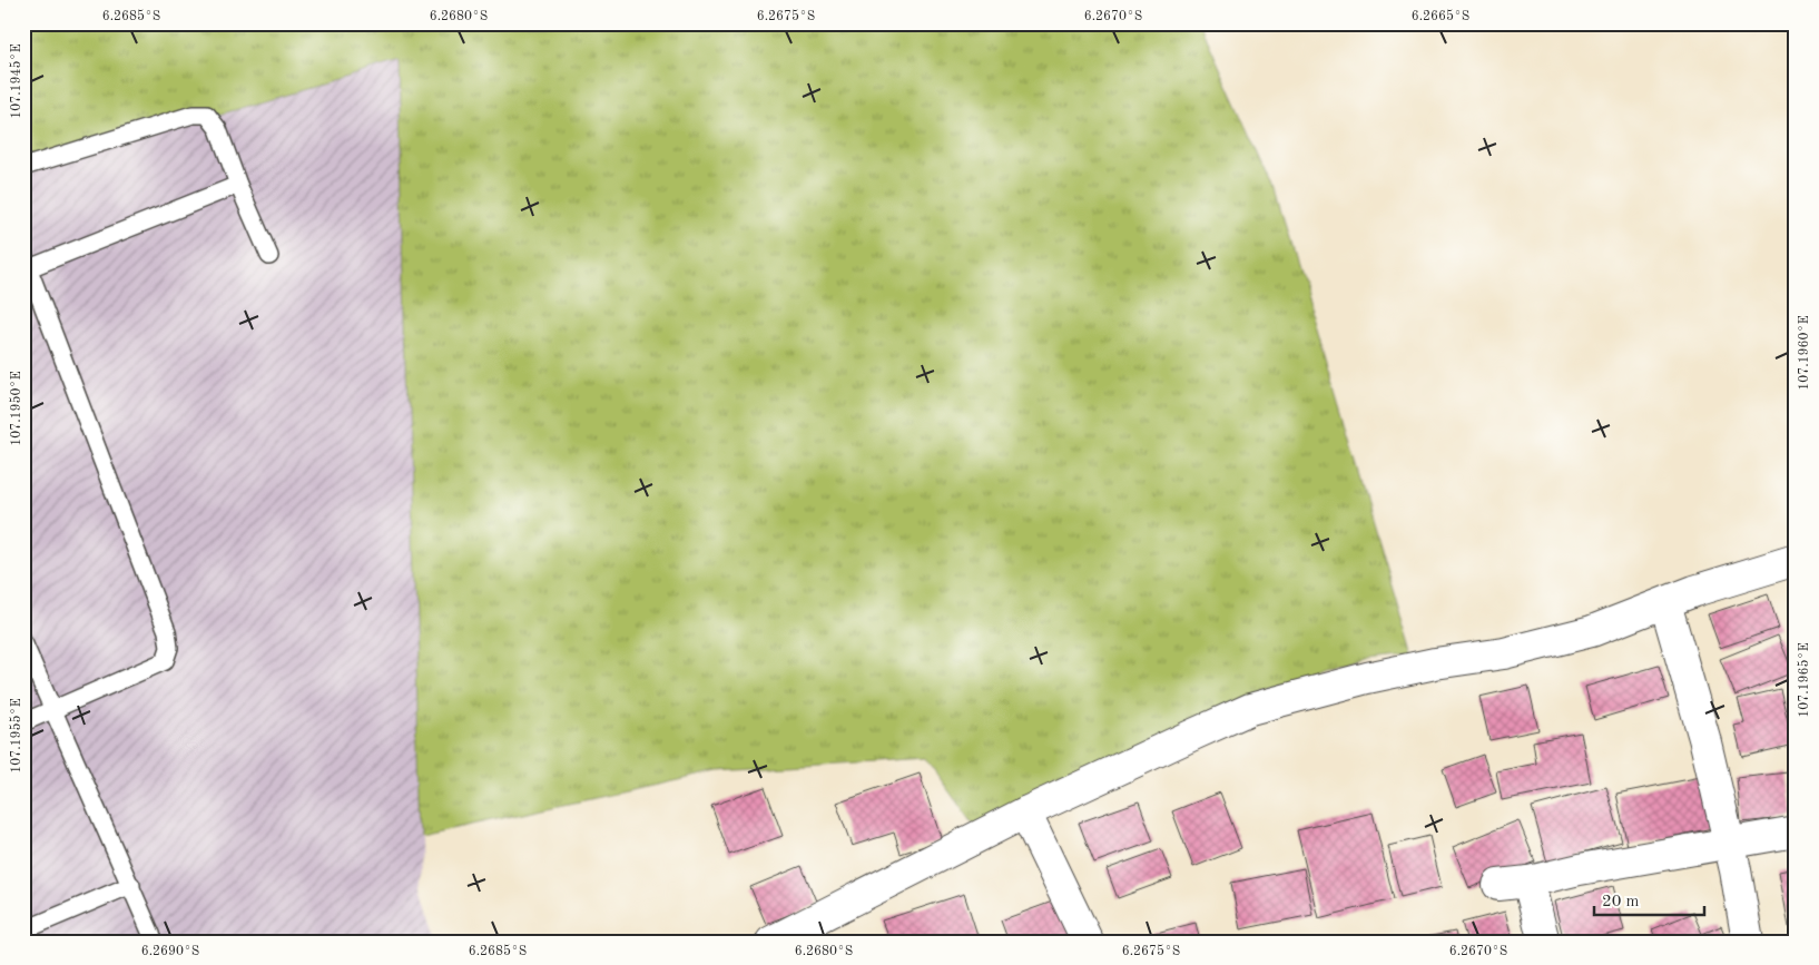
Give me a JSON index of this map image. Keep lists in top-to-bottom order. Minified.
{"scale_bar":"20 m","coordinates":["6.2685°S","6.2680°S","6.2675°S","6.2670°S","6.2665°S","107.1945°E","107.1960°E","107.1950°E","107.1965°E","107.1955°E","6.2690°S"]}
